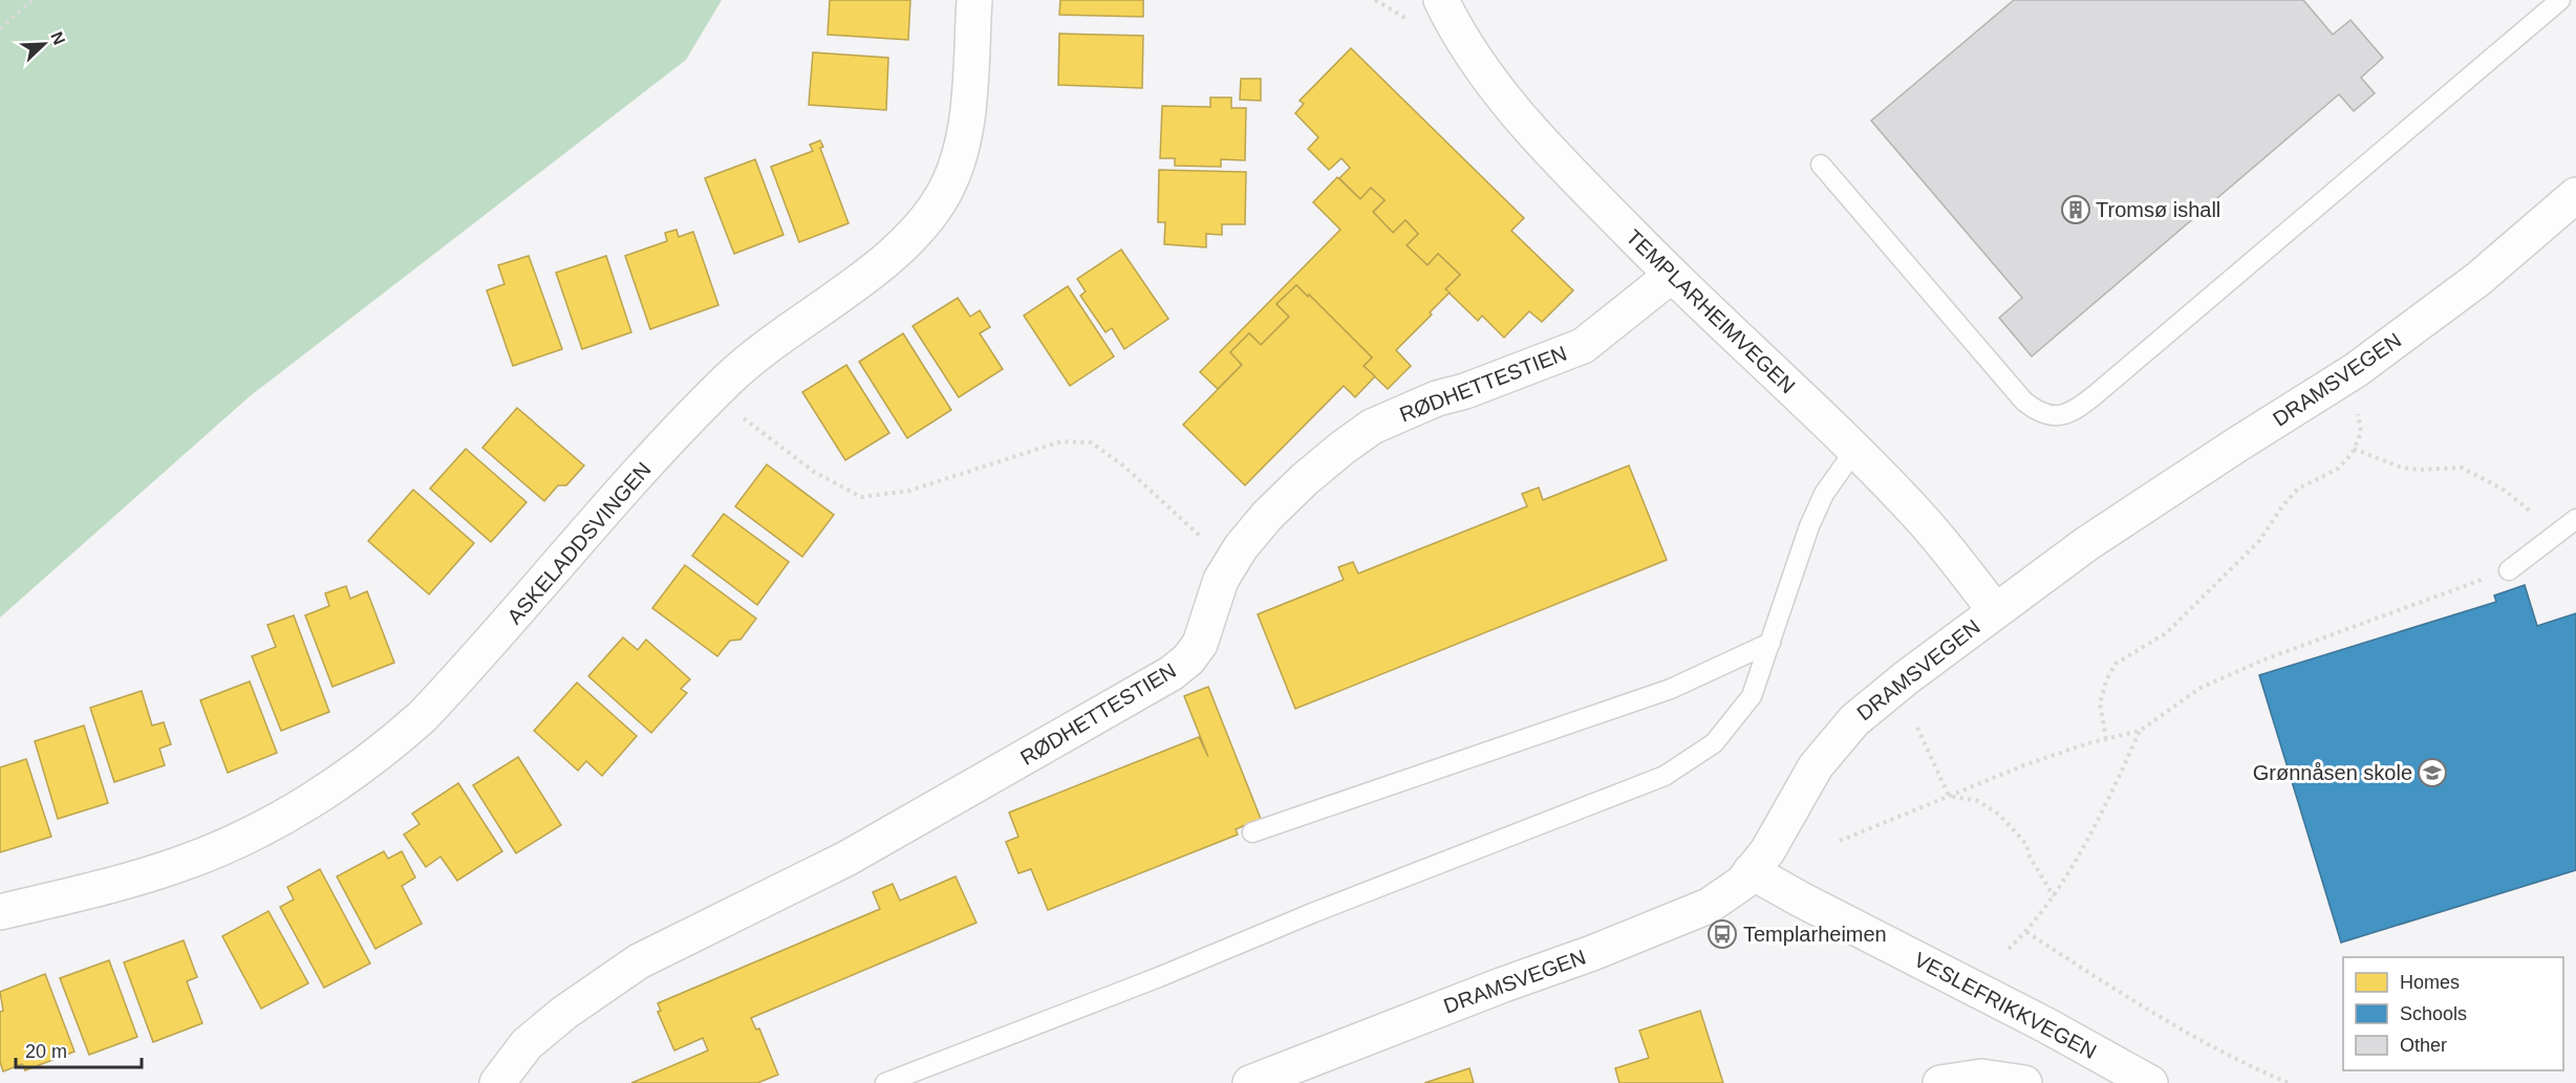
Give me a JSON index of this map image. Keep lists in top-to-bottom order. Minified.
{"streets":{"street":["TEMPLARHEIMVEGEN","DRAMSVEGEN","RØDHETTESTIEN","ASKELADDSVINGEN","VESLEFRIKKVEGEN"]},"crossings":[["TEMPLARHEIMVEGEN","DRAMSVEGEN"],["TEMPLARHEIMVEGEN","RØDHETTESTIEN"],["DRAMSVEGEN","VESLEFRIKKVEGEN"]],"places":{"building":["Tromsø ishall"],"school or university":["Grønnåsen skole"],"bus stop":["Templarheimen"]},"legend":["Homes","Schools","Other"],"scale_bar":"20 m","north":"top right"}
